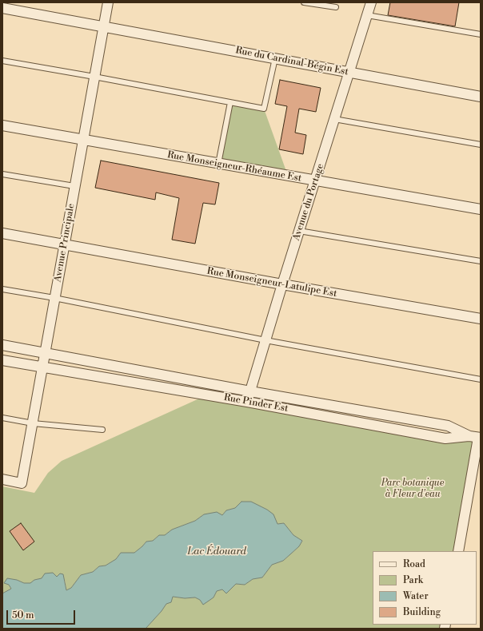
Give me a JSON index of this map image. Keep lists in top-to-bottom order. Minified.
{"streets":{"street":["Rue du Cardinal-Bégin Est","Rue Monseigneur-Rhéaume Est","Avenue du Portage","Avenue Principale","Rue Monseigneur-Latulipe Est","Rue Pinder Est"]},"crossings":[["Rue du Cardinal-Bégin Est","Avenue du Portage"],["Rue du Cardinal-Bégin Est","Avenue Principale"],["Rue Monseigneur-Rhéaume Est","Avenue du Portage"],["Rue Monseigneur-Rhéaume Est","Avenue Principale"],["Avenue du Portage","Rue Monseigneur-Latulipe Est"],["Avenue du Portage","Rue Pinder Est"],["Avenue Principale","Rue Monseigneur-Latulipe Est"],["Avenue Principale","Rue Pinder Est"]],"water":["Lac Édouard"],"parks":["Parc botanique à Fleur d'eau"],"legend":["Road","Park","Water","Building"],"scale_bar":"50 m"}
